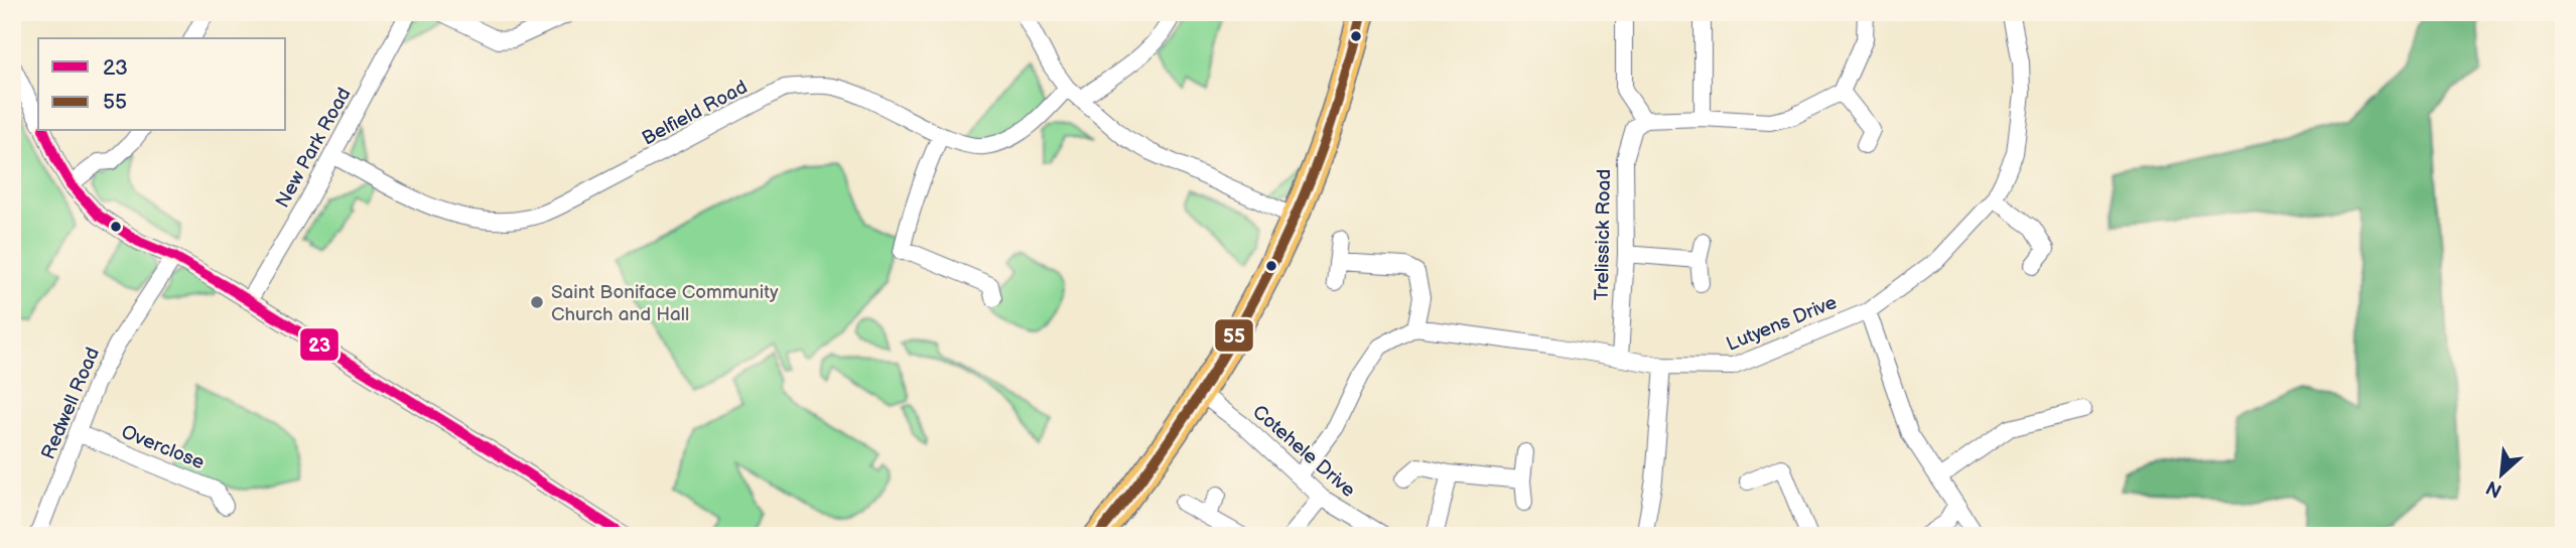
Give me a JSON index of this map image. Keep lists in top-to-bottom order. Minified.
{"streets":{"street":["Belfield Road","New Park Road","Trelissick Road","Lutyens Drive","Redwell Road","Overclose","Cotehele Drive"]},"crossings":[["Belfield Road","New Park Road"],["Trelissick Road","Lutyens Drive"],["Redwell Road","Overclose"]],"places":["Saint Boniface Community Church and Hall"],"lines":["transit line 55","transit line 23"],"legend":["23","55"],"north":"bottom left"}
